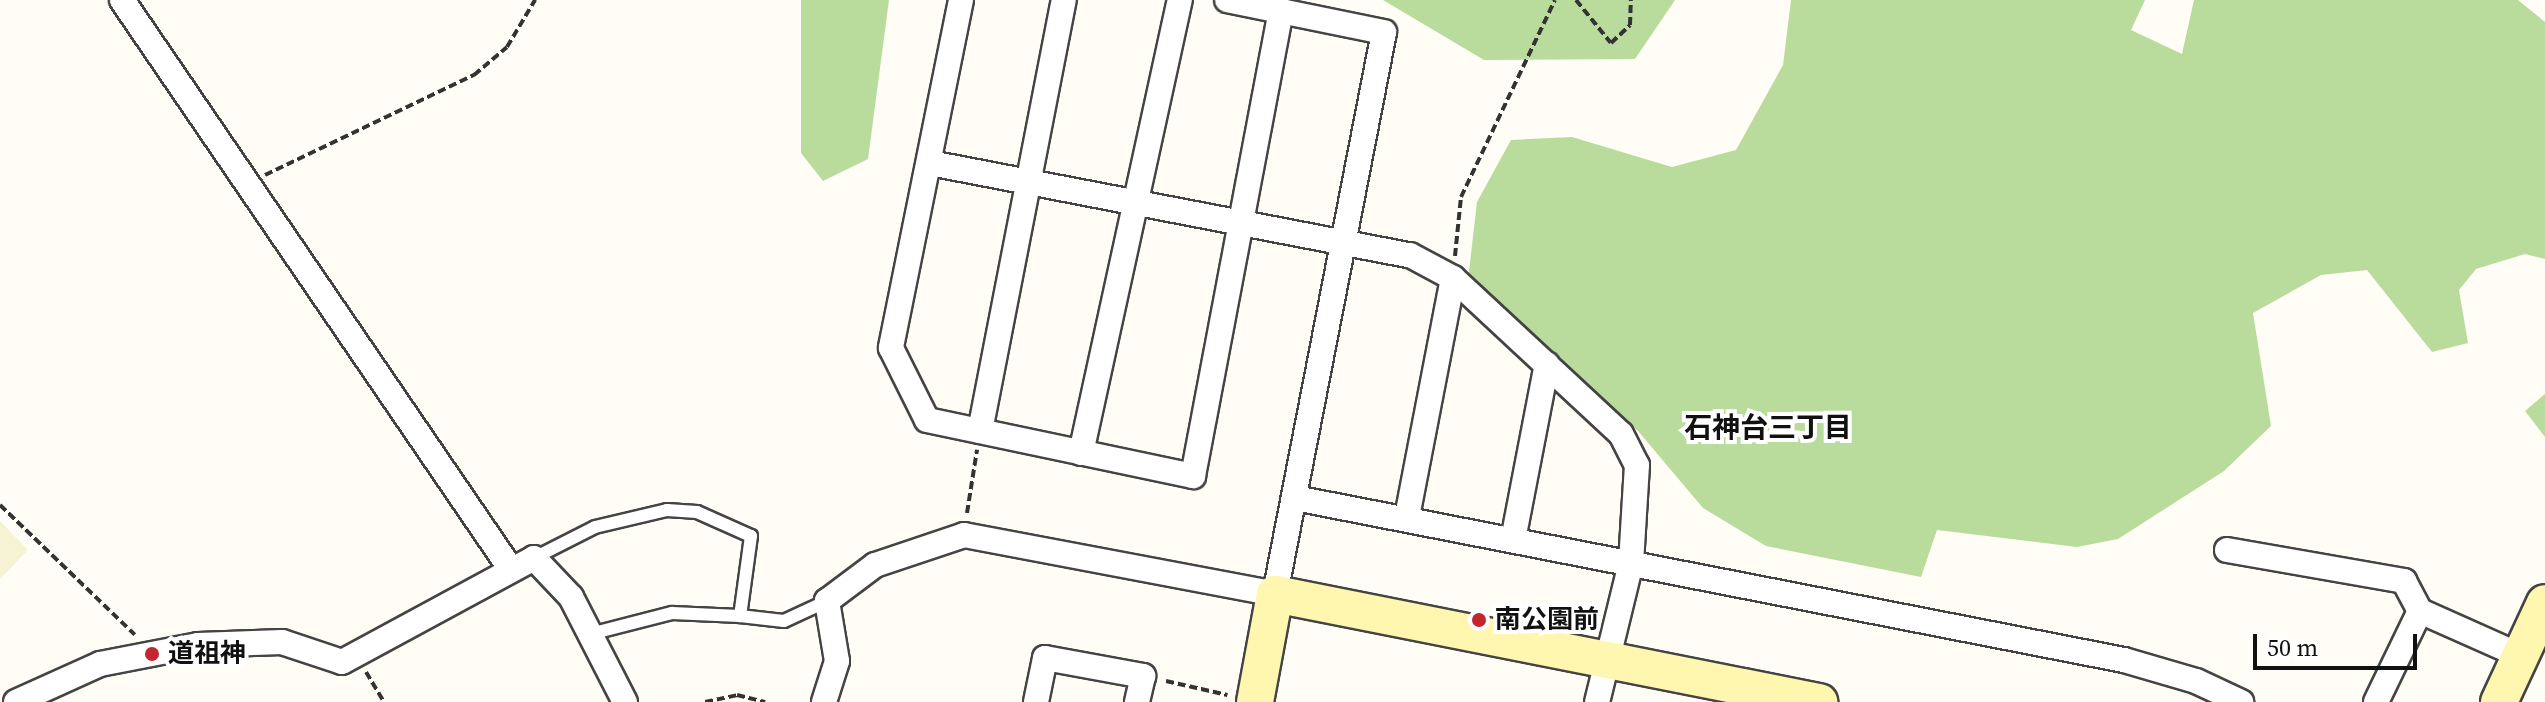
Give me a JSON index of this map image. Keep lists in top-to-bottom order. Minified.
{"districts":["石神台三丁目"],"places":["南公園前","道祖神"],"scale_bar":"50 m"}
